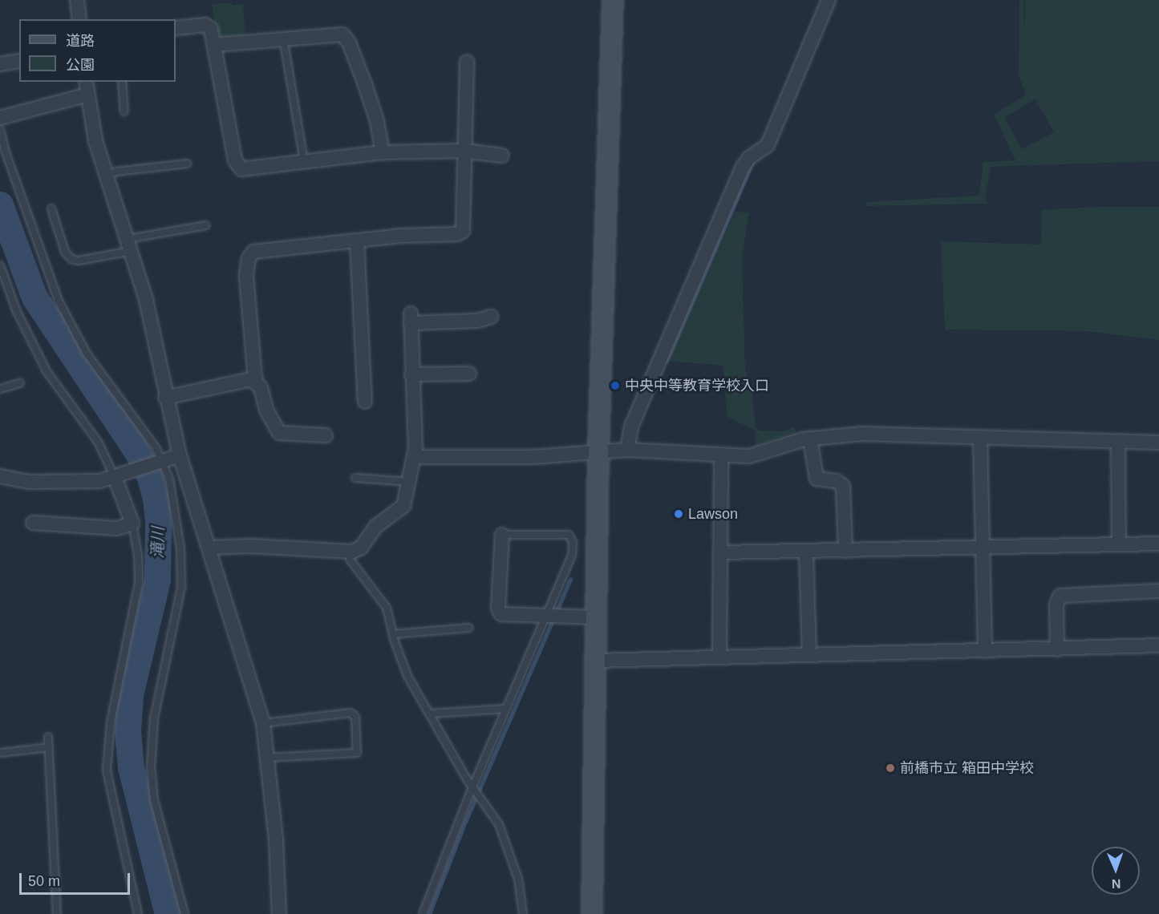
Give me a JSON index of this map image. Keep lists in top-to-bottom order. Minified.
{"water":["滝川"],"places":["中央中等教育学校入口","Lawson","前橋市立 箱田中学校"],"legend":["道路","公園"],"scale_bar":"50 m","north":"bottom"}
